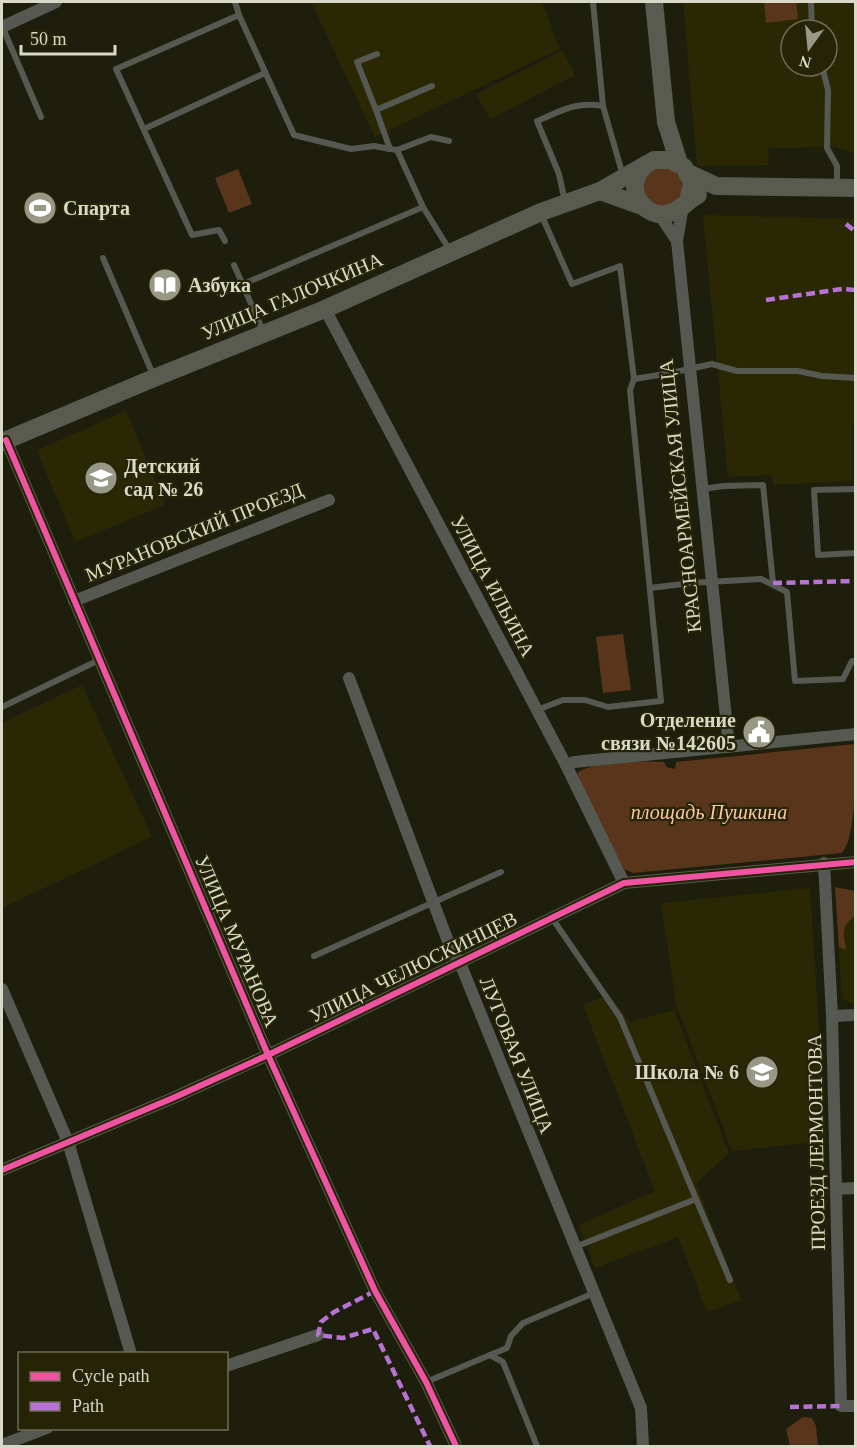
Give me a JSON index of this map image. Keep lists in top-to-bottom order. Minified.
{"streets":{"street":["УЛИЦА ГАЛОЧКИНА","КРАСНОАРМЕЙСКАЯ УЛИЦА","МУРАНОВСКИЙ ПРОЕЗД","УЛИЦА ИЛЬИНА","УЛИЦА МУРАНОВА","УЛИЦА ЧЕЛЮСКИНЦЕВ","ЛУГОВАЯ УЛИЦА","ПРОЕЗД ЛЕРМОНТОВА"]},"crossings":[["УЛИЦА ГАЛОЧКИНА","УЛИЦА ИЛЬИНА"],["УЛИЦА ГАЛОЧКИНА","УЛИЦА МУРАНОВА"],["МУРАНОВСКИЙ ПРОЕЗД","УЛИЦА МУРАНОВА"],["УЛИЦА ИЛЬИНА","УЛИЦА ЧЕЛЮСКИНЦЕВ"],["УЛИЦА МУРАНОВА","УЛИЦА ЧЕЛЮСКИНЦЕВ"],["УЛИЦА ЧЕЛЮСКИНЦЕВ","ЛУГОВАЯ УЛИЦА"],["УЛИЦА ЧЕЛЮСКИНЦЕВ","ПРОЕЗД ЛЕРМОНТОВА"]],"parks":["площадь Пушкина"],"places":{"sports":["Спарта"],"library":["Азбука"],"school or university":["Детский сад № 26","Школа № 6"],"public building":["Отделение связи №142605"]},"legend":["Cycle path","Path"],"scale_bar":"50 m","north":"bottom"}
